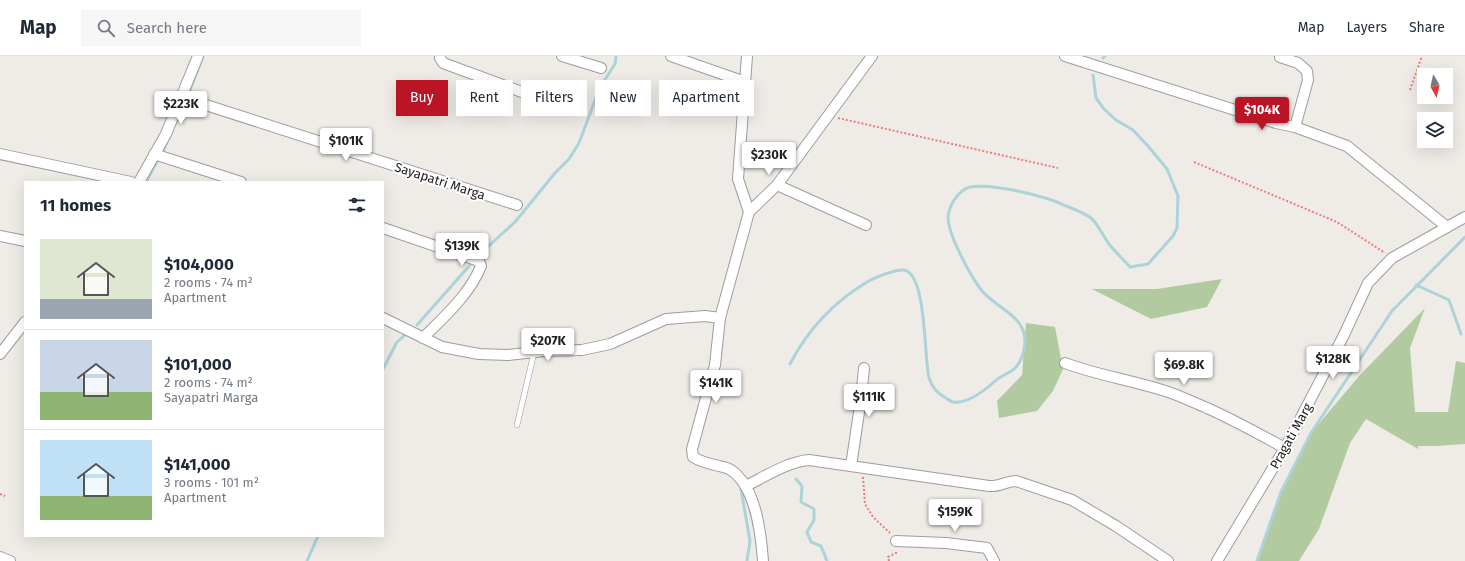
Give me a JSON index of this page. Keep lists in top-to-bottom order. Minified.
{"streets":{"street":["Sayapatri Marga","Pragati Marg"]},"north":"bottom","page":{"header":"Map","search":"Search here","nav":["Map","Layers","Share"],"chip":["Buy","Rent","Filters","New","Apartment"],"price":["$223K","$104K","$101K","$230K","$139K","$207K","$128K","$69.8K","$141K","$111K","$159K"],"heading":"11 homes","list":[{"name":"$104,000","note":"2 rooms · 74 m² · Apartment"},{"name":"$101,000","note":"2 rooms · 74 m² · Sayapatri Marga"},{"name":"$141,000","note":"3 rooms · 101 m² · Apartment"}]}}
